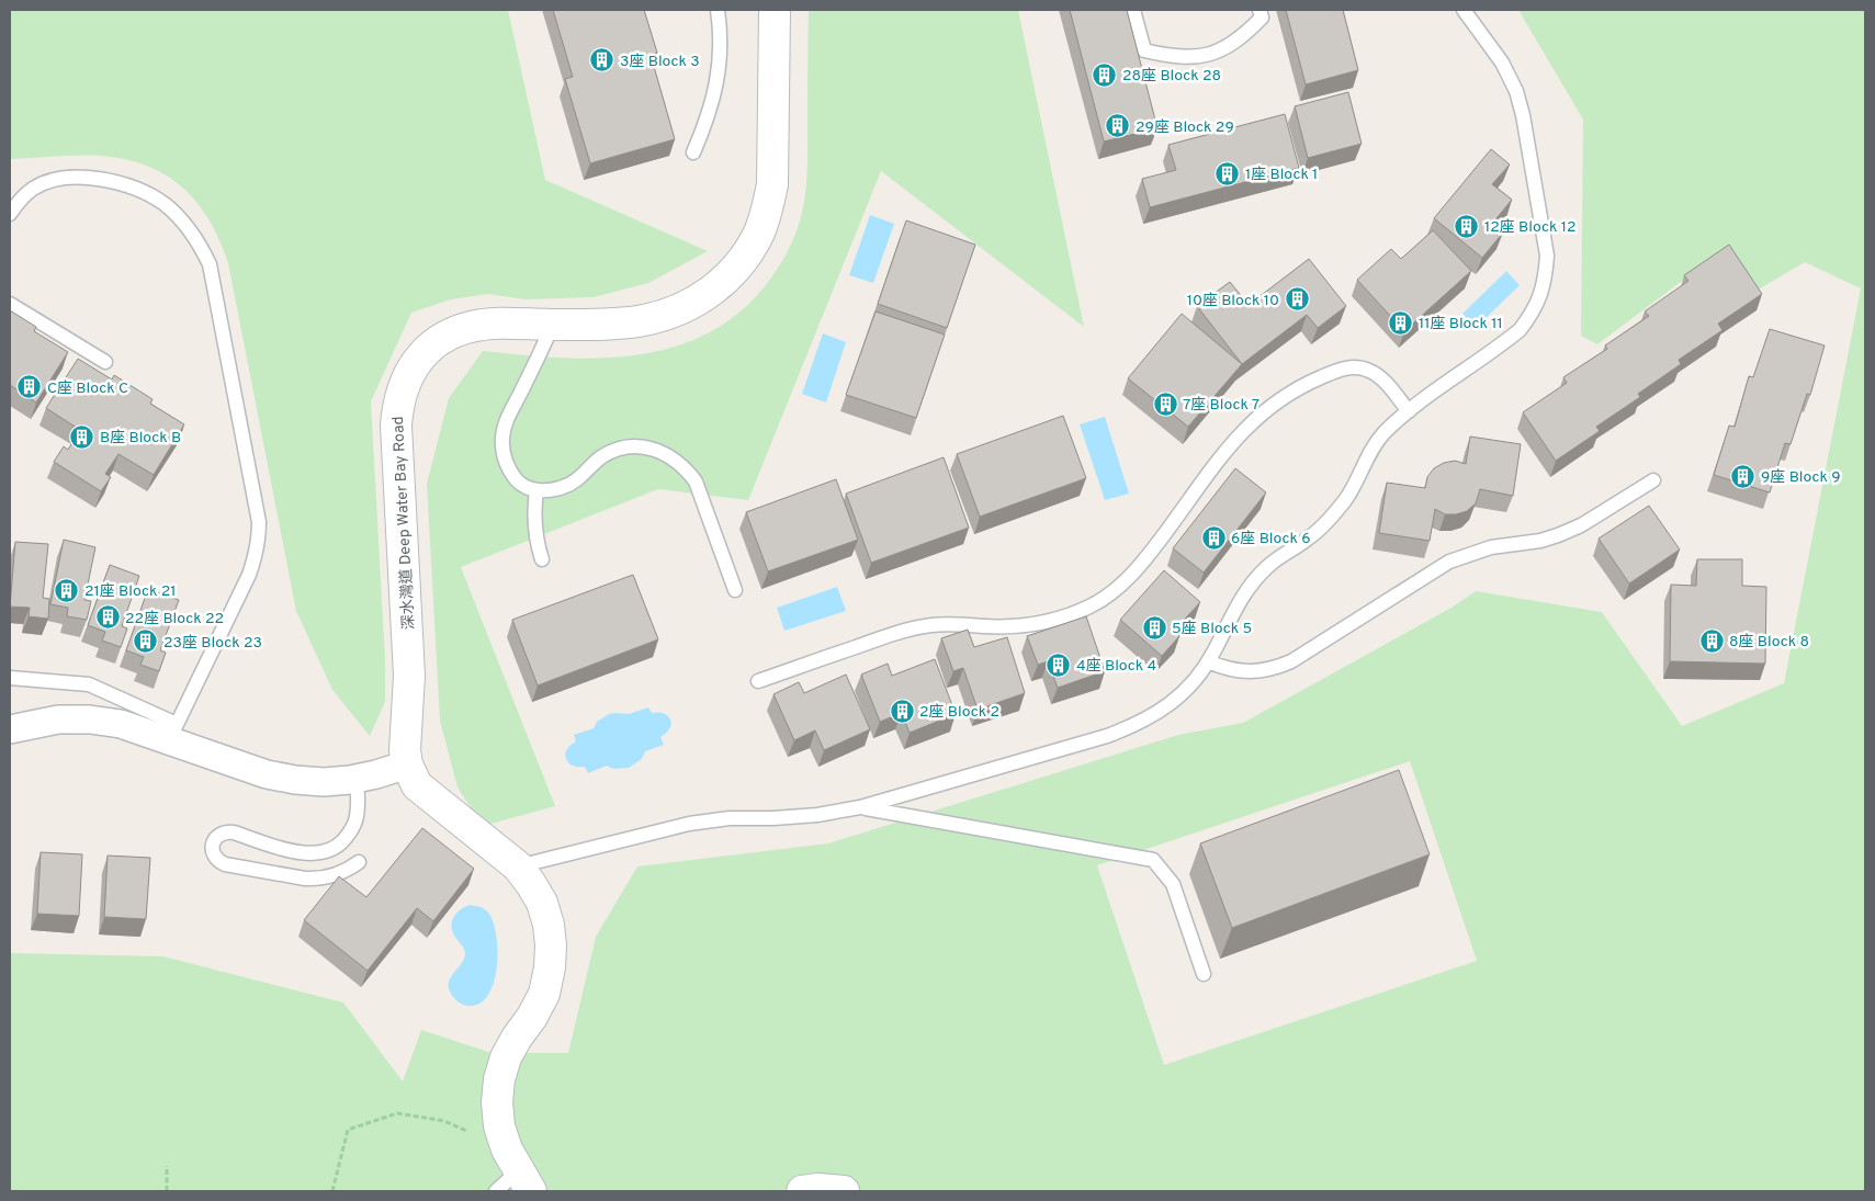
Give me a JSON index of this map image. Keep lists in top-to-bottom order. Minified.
{"streets":{"street":["深水灣道 Deep Water Bay Road"]},"places":{"building":["3座 Block 3","28座 Block 28","29座 Block 29","1座 Block 1","12座 Block 12","10座 Block 10","11座 Block 11","C座 Block C","7座 Block 7","B座 Block B","9座 Block 9","6座 Block 6","21座 Block 21","22座 Block 22","5座 Block 5","8座 Block 8","23座 Block 23","4座 Block 4","2座 Block 2"]}}
